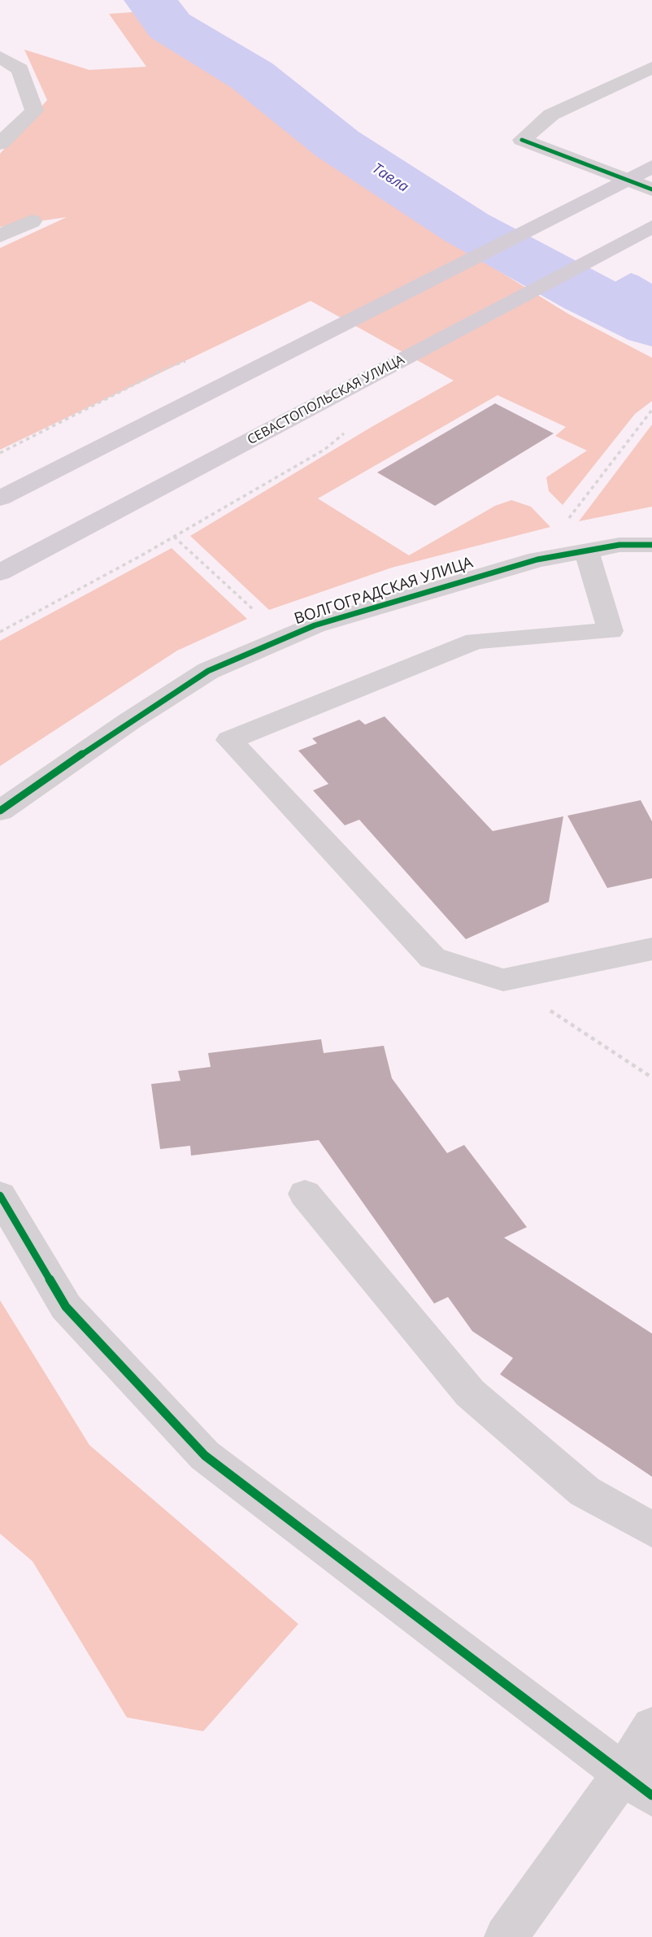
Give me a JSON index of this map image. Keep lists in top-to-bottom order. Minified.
{"streets":{"main road":["СЕВАСТОПОЛЬСКАЯ УЛИЦА"],"street":["ВОЛГОГРАДСКАЯ УЛИЦА"]},"water":["Тавла"]}
